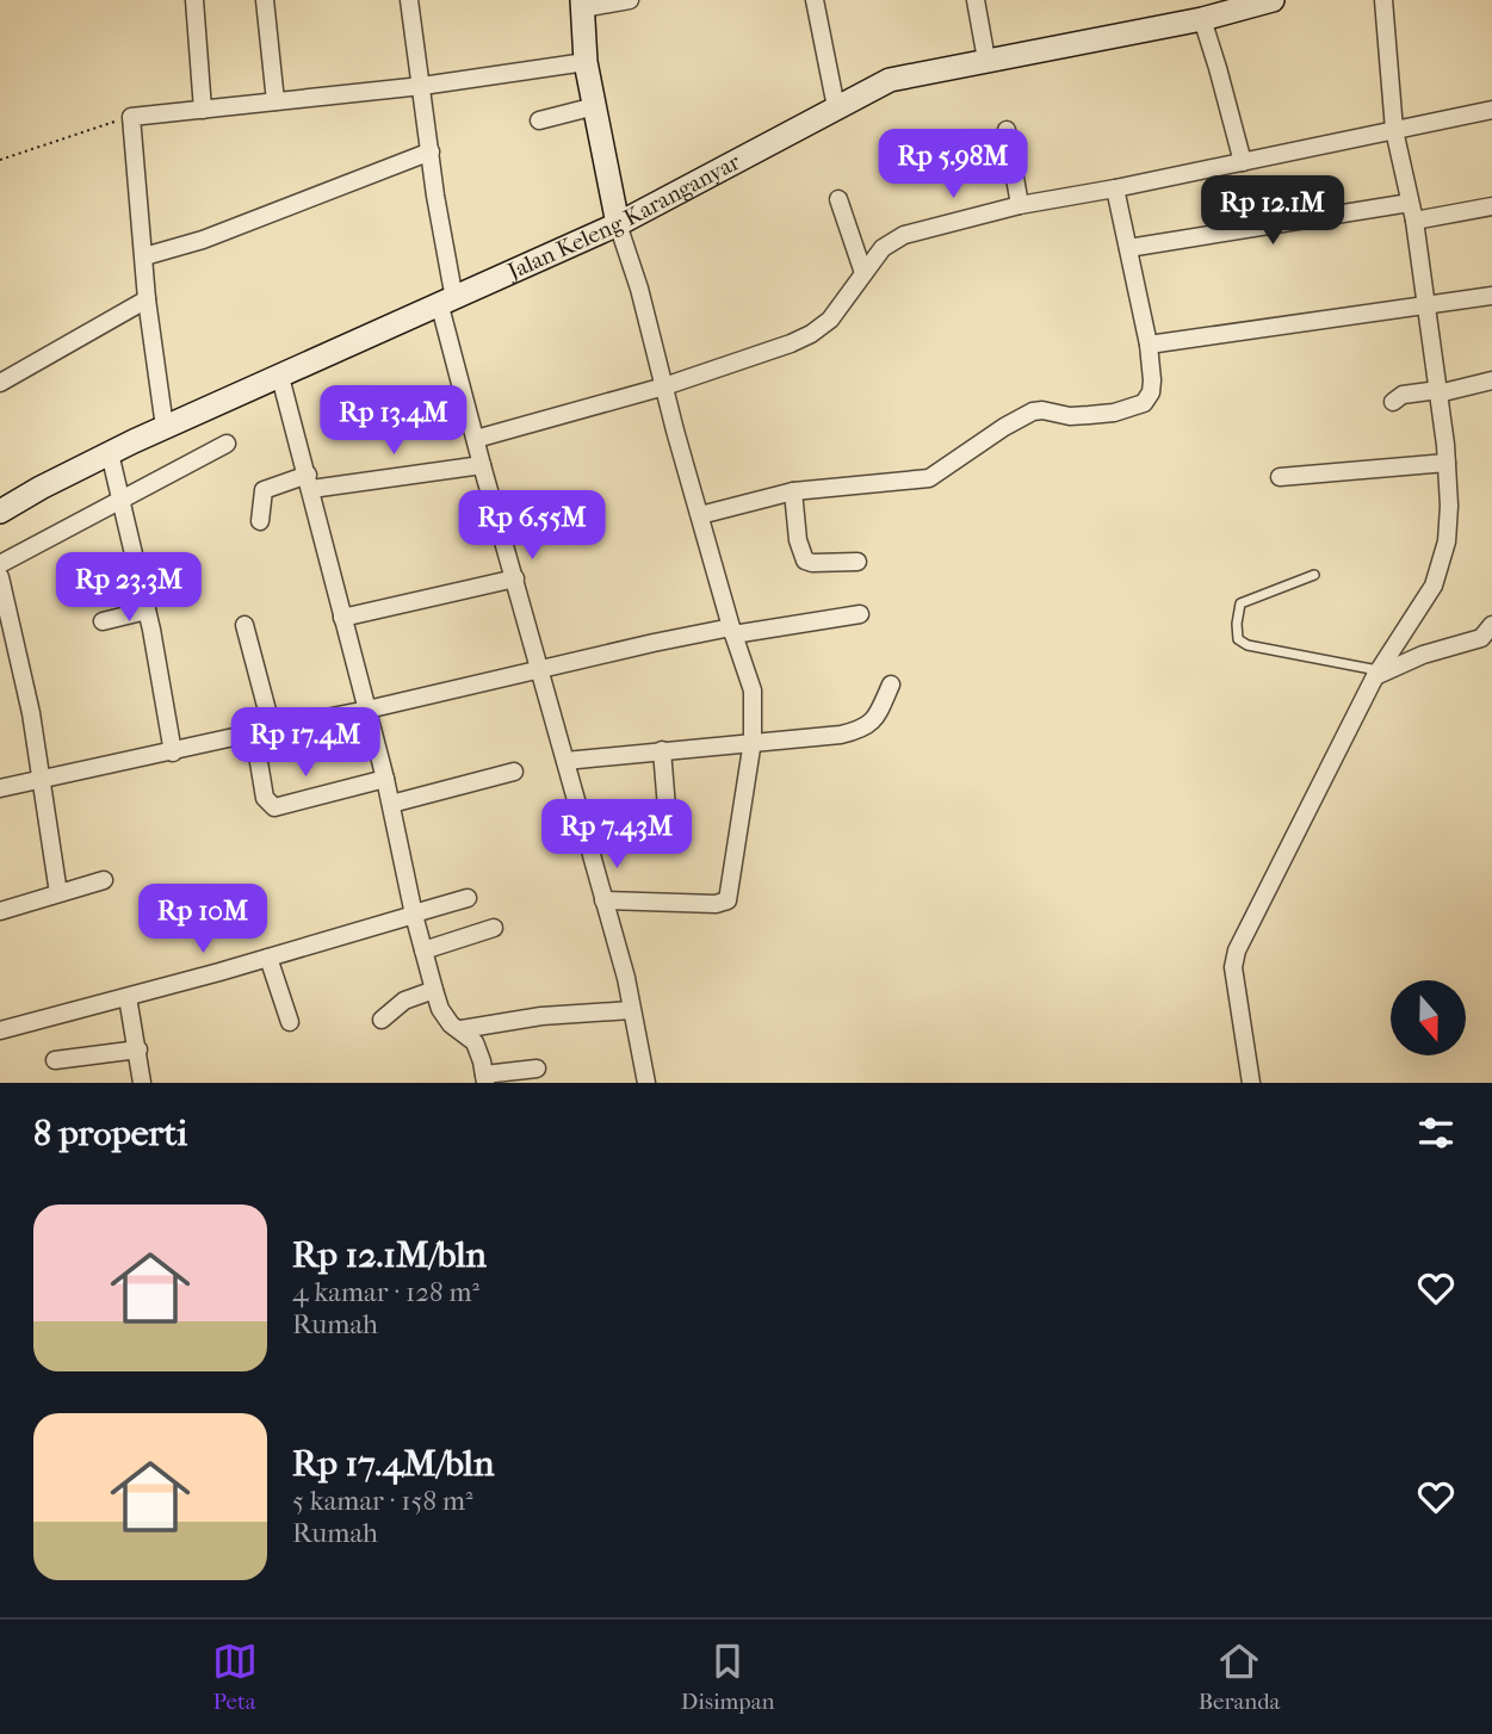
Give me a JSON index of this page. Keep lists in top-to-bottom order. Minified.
{"streets":{"main road":["Jalan Keleng Karanganyar"]},"north":"bottom","page":{"price":["Rp 5.98M","Rp 12.1M","Rp 13.4M","Rp 6.55M","Rp 23.3M","Rp 17.4M","Rp 7.43M","Rp 10M"],"heading":"8 properti","list":[{"name":"Rp 12.1M/bln","note":"4 kamar · 128 m² · Rumah"},{"name":"Rp 17.4M/bln","note":"5 kamar · 158 m² · Rumah"}],"tabs":["Peta","Disimpan","Beranda"]}}
